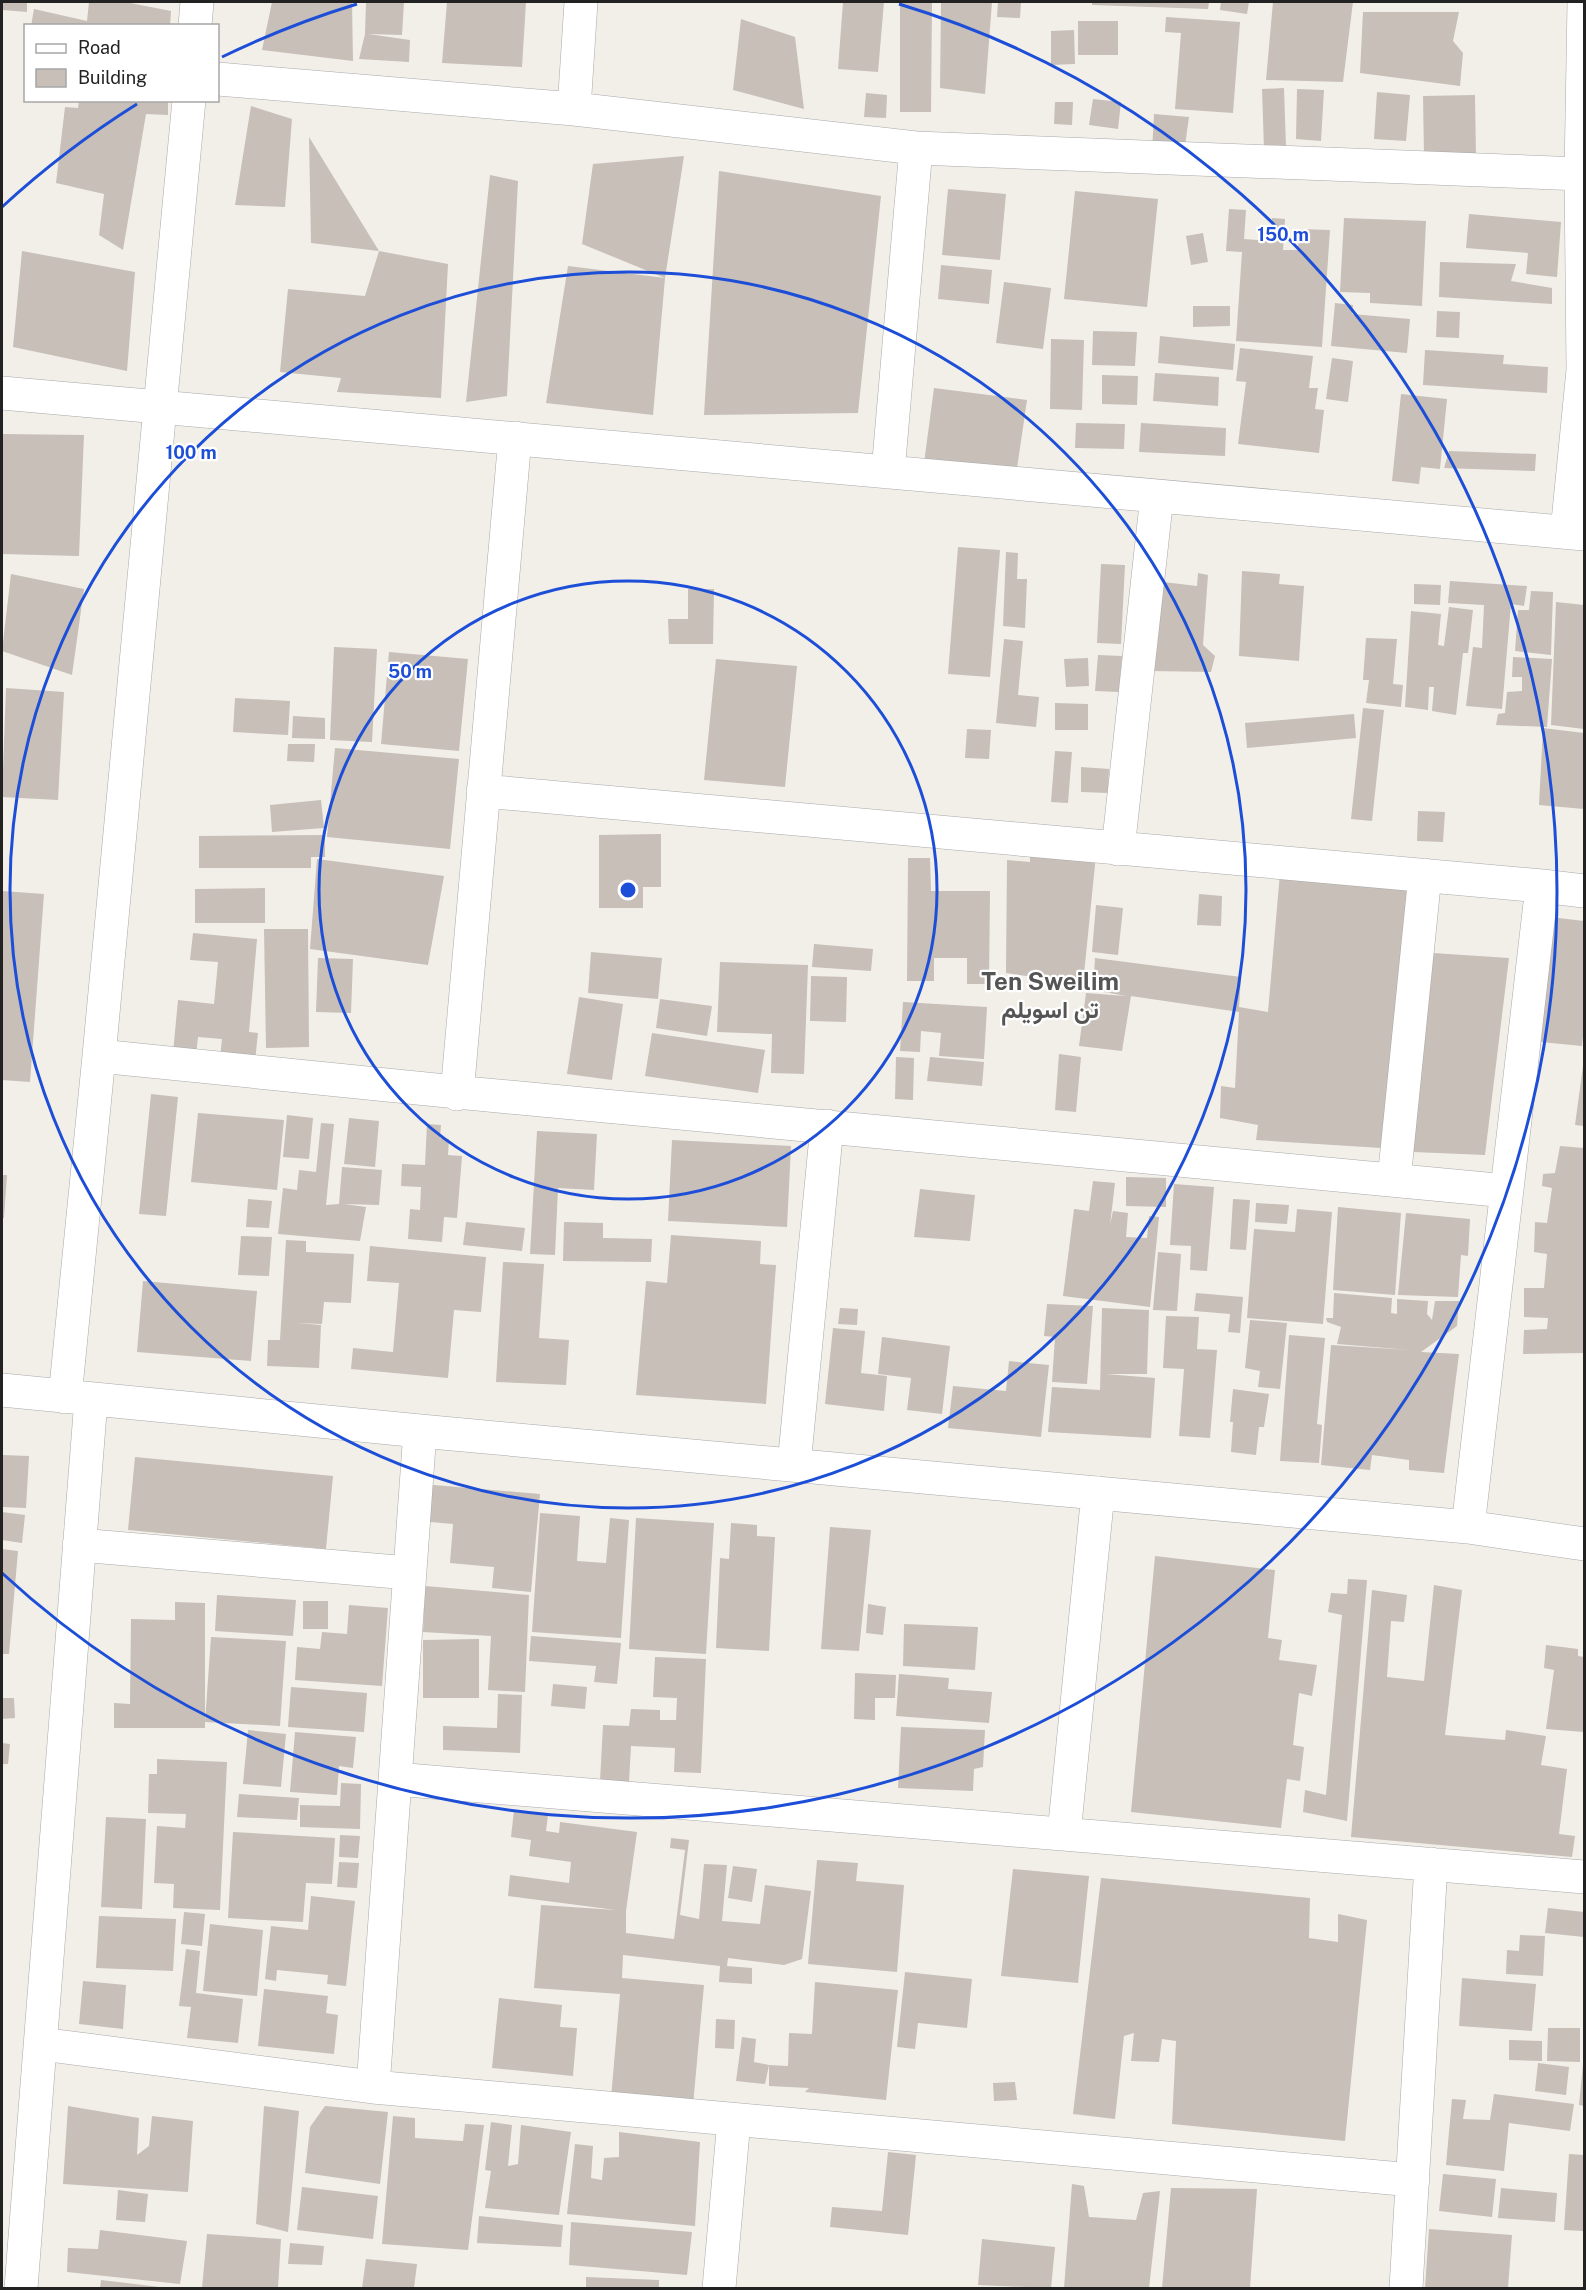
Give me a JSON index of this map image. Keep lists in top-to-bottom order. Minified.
{"districts":["Ten Sweilim تن اسويلم"],"legend":["Road","Building"],"rings":["150 m","100 m","50 m"]}
